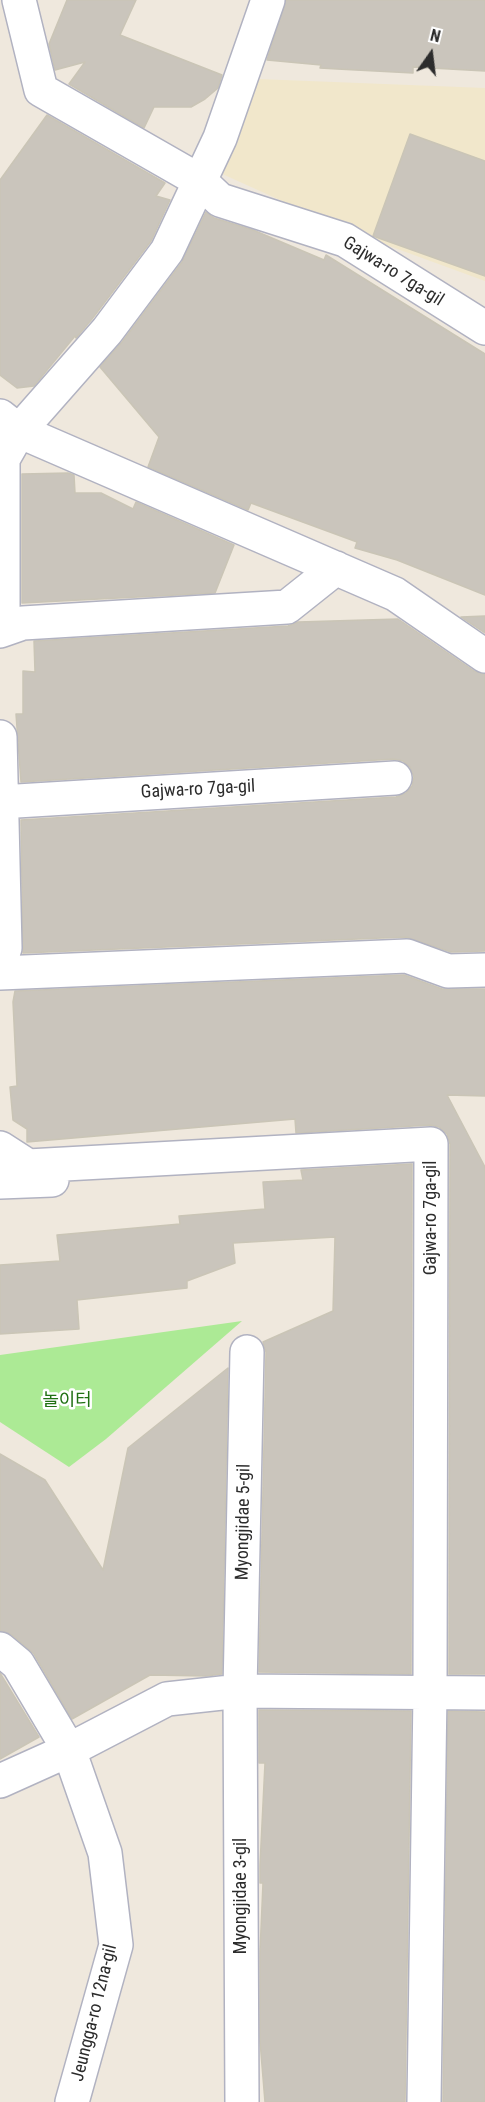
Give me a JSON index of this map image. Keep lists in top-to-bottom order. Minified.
{"streets":{"street":["Gajwa-ro 7ga-gil","Myongjidae 5-gil","Myongjidae 3-gil","Jeungga-ro 12na-gil"]},"crossings":[["Myongjidae 5-gil","Myongjidae 3-gil"]],"parks":["놀이터"],"north":"top"}
